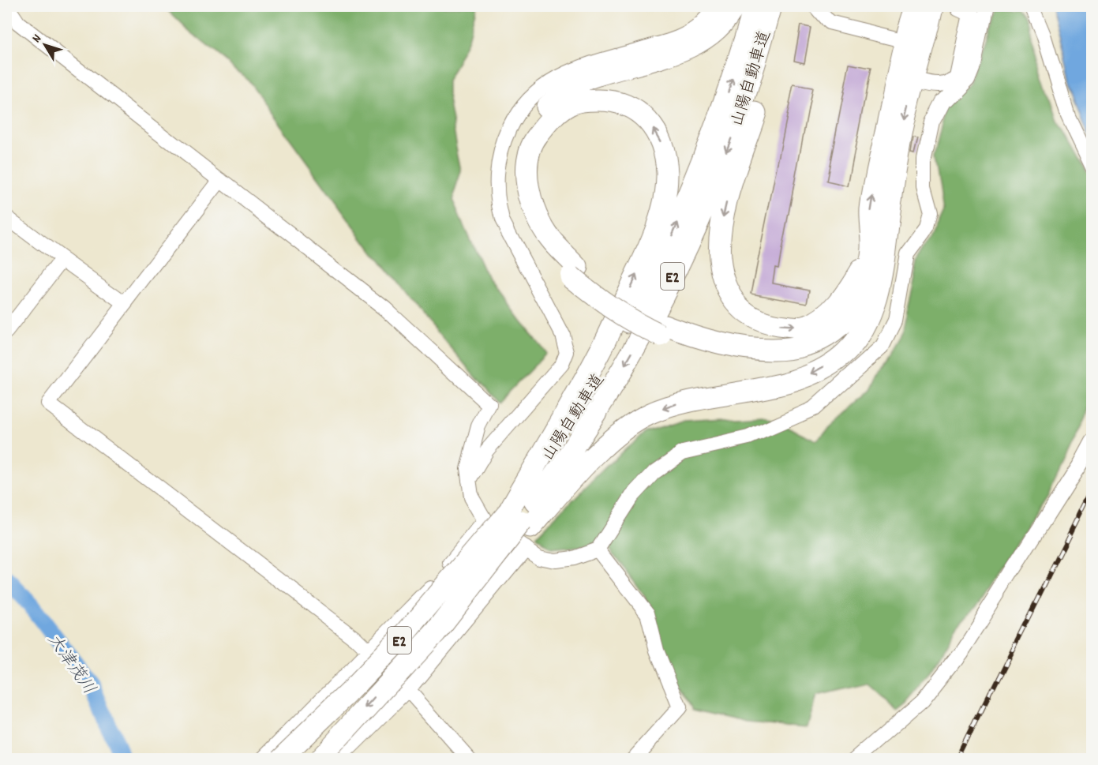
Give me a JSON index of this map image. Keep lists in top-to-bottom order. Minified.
{"streets":{"highway":["山陽自動車道","E2"]},"crossings":[["山陽自動車道","E2"]],"water":["大津茂川"],"north":"top left"}
